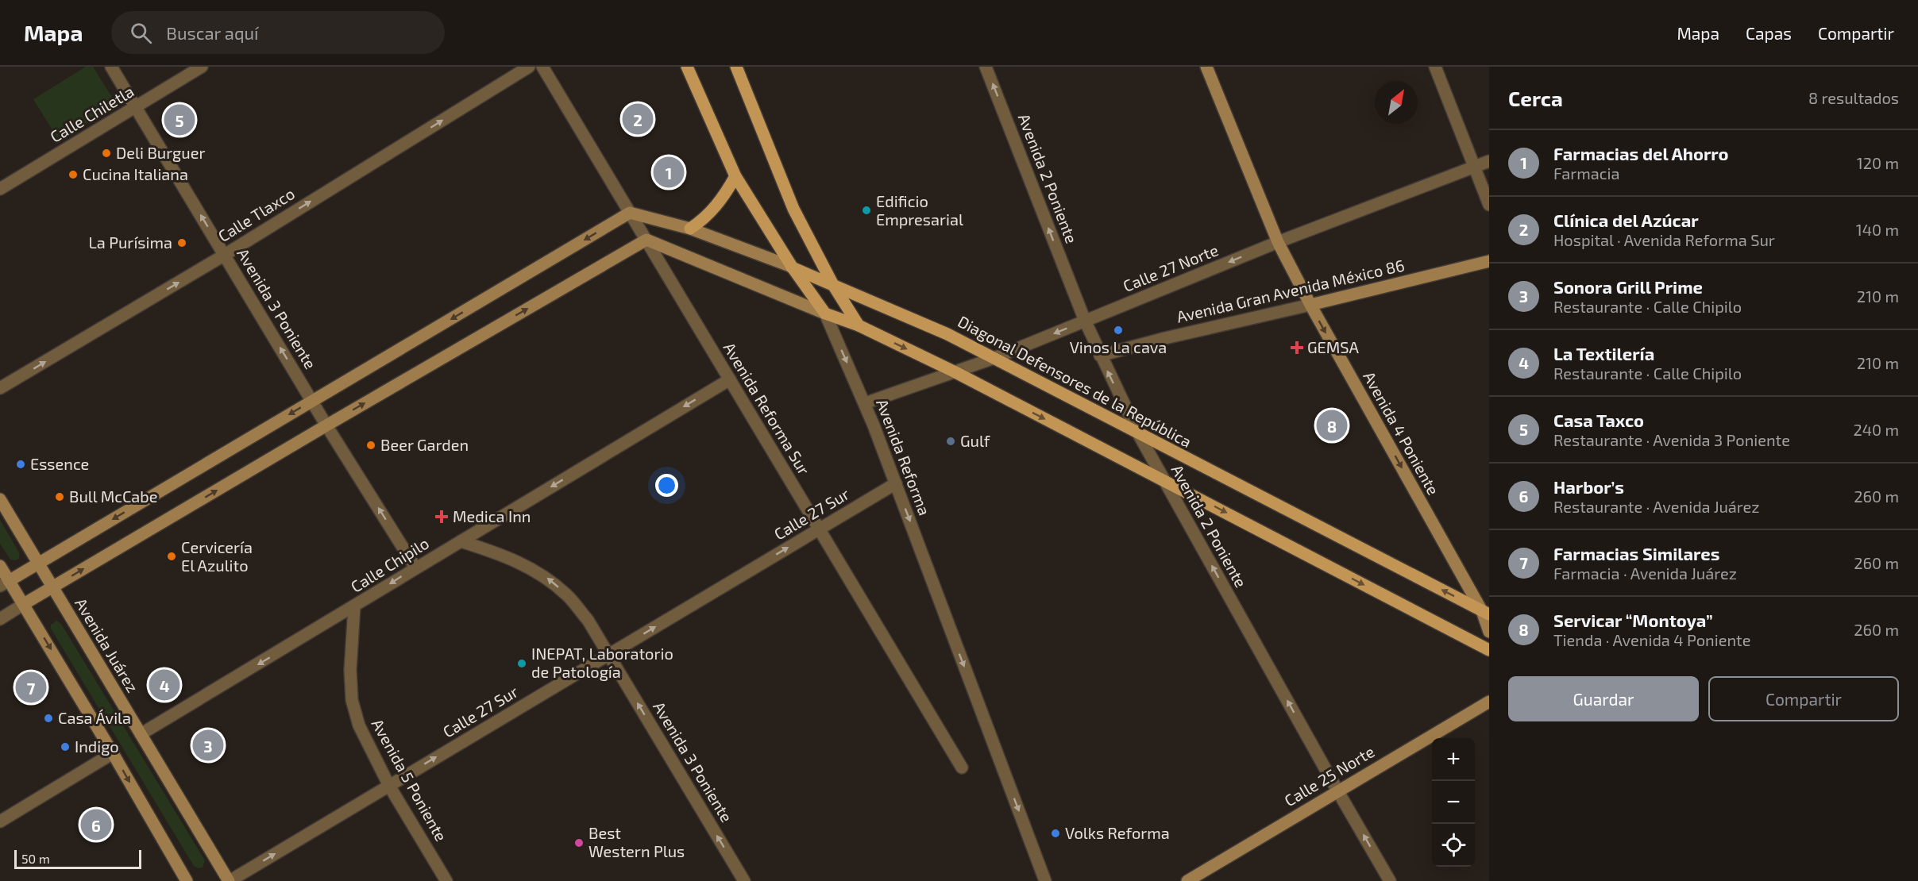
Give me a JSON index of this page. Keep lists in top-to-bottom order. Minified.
{"streets":{"main road":["Diagonal Defensores de la República","Avenida Reforma"],"street":["Calle Chiletla","Avenida 2 Poniente","Calle Tlaxco","Calle 27 Norte","Avenida Gran Avenida México 86","Avenida 3 Poniente","Avenida Reforma Sur","Avenida 4 Poniente","Calle 27 Sur","Calle Chipilo","Avenida Juárez","Calle 25 Norte","Avenida 5 Poniente"]},"crossings":[["Calle Chiletla","Avenida 3 Poniente"],["Avenida 2 Poniente","Calle 27 Norte"],["Avenida 2 Poniente","Avenida Gran Avenida México 86"],["Avenida 2 Poniente","Diagonal Defensores de la República"],["Avenida 2 Poniente","Calle 25 Norte"],["Calle Tlaxco","Avenida 3 Poniente"],["Calle 27 Norte","Diagonal Defensores de la República"],["Calle 27 Norte","Avenida 4 Poniente"],["Calle 27 Norte","Avenida Reforma"],["Avenida Gran Avenida México 86","Avenida 4 Poniente"],["Avenida 3 Poniente","Calle 27 Sur"],["Avenida 3 Poniente","Calle Chipilo"],["Diagonal Defensores de la República","Avenida Reforma Sur"],["Diagonal Defensores de la República","Avenida 4 Poniente"],["Diagonal Defensores de la República","Avenida Reforma"],["Avenida Reforma Sur","Calle 27 Sur"],["Avenida Reforma Sur","Calle Chipilo"],["Avenida Reforma","Calle 27 Sur"],["Calle 27 Sur","Avenida Juárez"],["Calle 27 Sur","Avenida 5 Poniente"],["Calle Chipilo","Avenida Juárez"],["Calle Chipilo","Avenida 5 Poniente"]],"one_way":["Avenida 2 Poniente","Calle Tlaxco","Calle 27 Norte","Avenida 3 Poniente","Diagonal Defensores de la República","Avenida 4 Poniente","Avenida Reforma","Calle 27 Sur","Calle Chipilo"],"places":{"other":["Deli Burguer","Cucina Italiana","Edificio Empresarial","La Purísima","Vinos La cava","Gulf","Beer Garden","Essence","Bull McCabe","Cervicería El Azulito","INEPAT, Laboratorio de Patología","Casa Ávila","Indigo","Volks Reforma","Best Western Plus"],"health":["GEMSA","Medica Inn"]},"scale_bar":"50 m","north":"top right","page":{"header":"Mapa","search":"Buscar aquí","nav":["Mapa","Capas","Compartir"],"heading":["Cerca","8 resultados"],"pins":["2","5","1","8","4","7","3","6"],"list":[{"mark":"1","name":"Farmacias del Ahorro","note":"Farmacia","value":"120 m"},{"mark":"2","name":"Clínica del Azúcar","note":"Hospital · Avenida Reforma Sur","value":"140 m"},{"mark":"3","name":"Sonora Grill Prime","note":"Restaurante · Calle Chipilo","value":"210 m"},{"mark":"4","name":"La Textilería","note":"Restaurante · Calle Chipilo","value":"210 m"},{"mark":"5","name":"Casa Taxco","note":"Restaurante · Avenida 3 Poniente","value":"240 m"},{"mark":"6","name":"Harbor’s","note":"Restaurante · Avenida Juárez","value":"260 m"},{"mark":"7","name":"Farmacias Similares","note":"Farmacia · Avenida Juárez","value":"260 m"},{"mark":"8","name":"Servicar “Montoya”","note":"Tienda · Avenida 4 Poniente","value":"260 m"}],"buttons":["Guardar","Compartir"],"map_buttons":["+","−"],"scale":"50 m"}}
